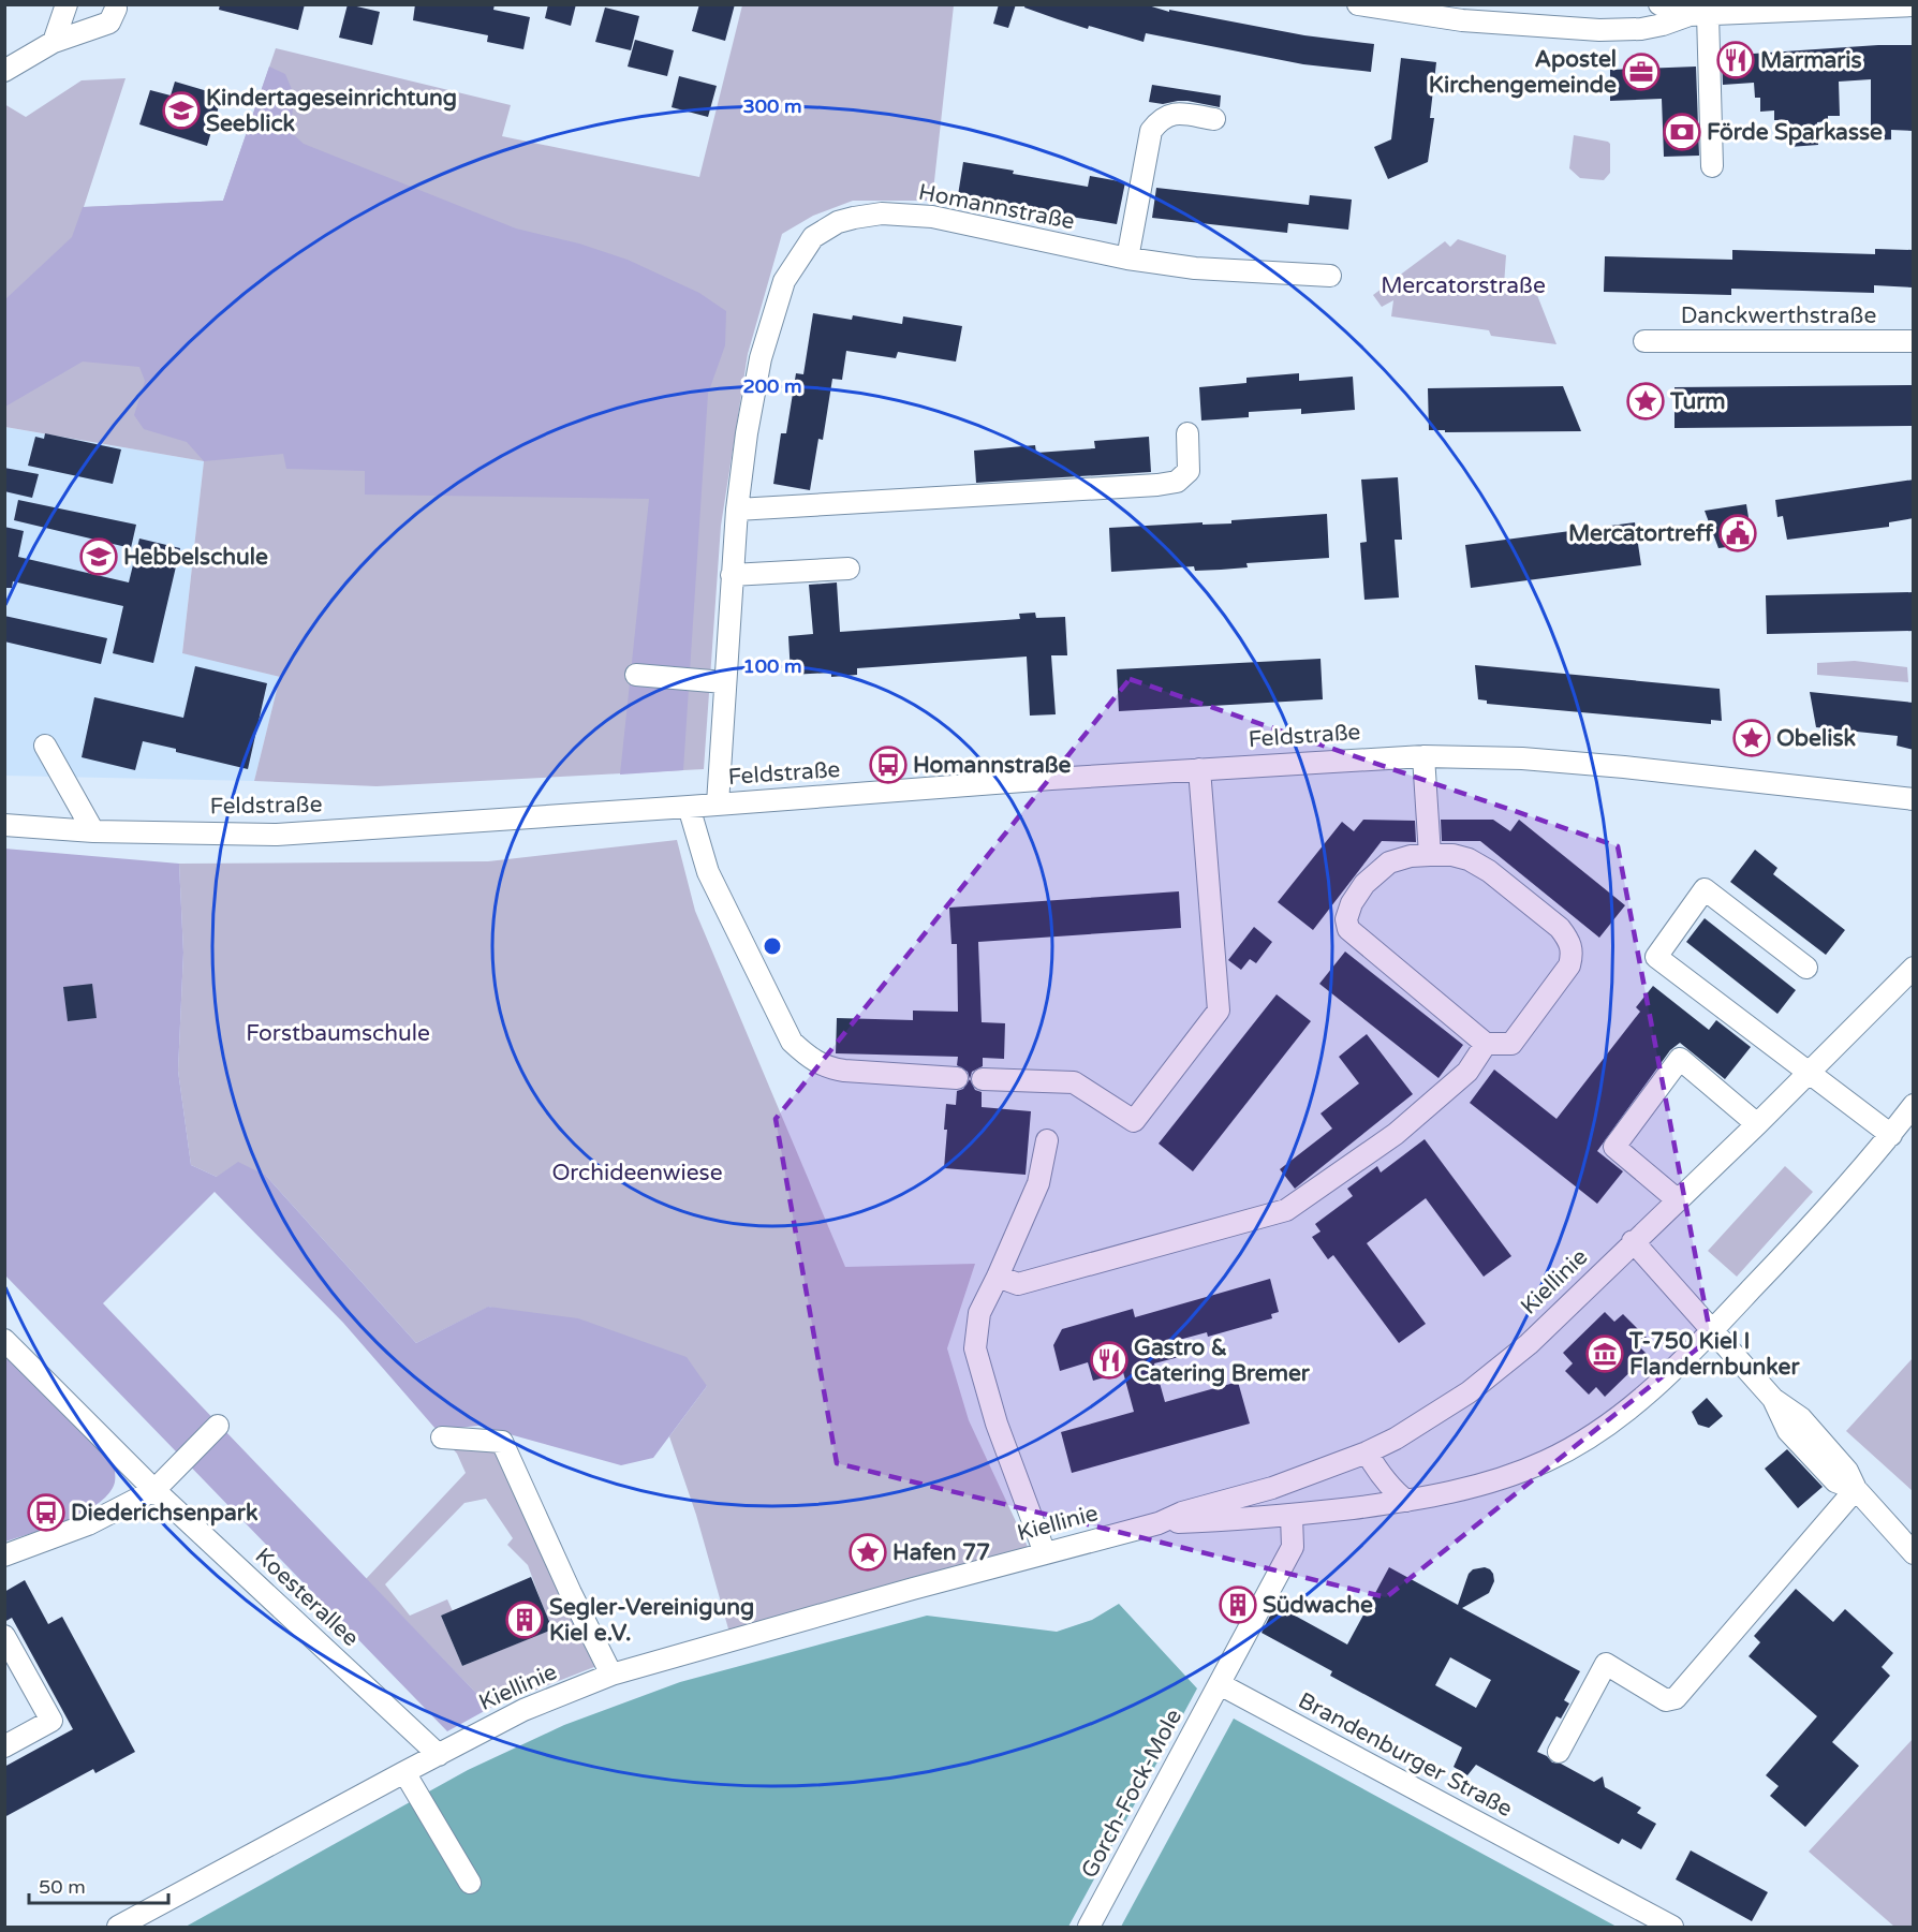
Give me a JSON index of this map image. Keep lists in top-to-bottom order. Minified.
{"streets":{"street":["Homannstraße","Danckwerthstraße","Feldstraße","Kiellinie","Koesterallee","Brandenburger Straße","Gorch-Fock-Mole"]},"crossings":[["Homannstraße","Feldstraße"],["Kiellinie","Koesterallee"],["Brandenburger Straße","Gorch-Fock-Mole"]],"parks":["Mercatorstraße","Forstbaumschule","Orchideenwiese"],"places":{"restaurant":["Marmaris","Gastro & Catering Bremer"],"office":["Apostel Kirchengemeinde"],"school or university":["Kindertageseinrichtung Seeblick","Hebbelschule"],"bank":["Förde Sparkasse"],"place":["Turm","Obelisk","Hafen 77"],"public building":["Mercatortreff"],"bus stop":["Homannstraße","Diederichsenpark"],"museum":["T-750 Kiel I Flandernbunker"],"building":["Südwache","Segler-Vereinigung Kiel e.V."]},"scale_bar":"50 m","rings":["300 m","200 m","100 m"]}
